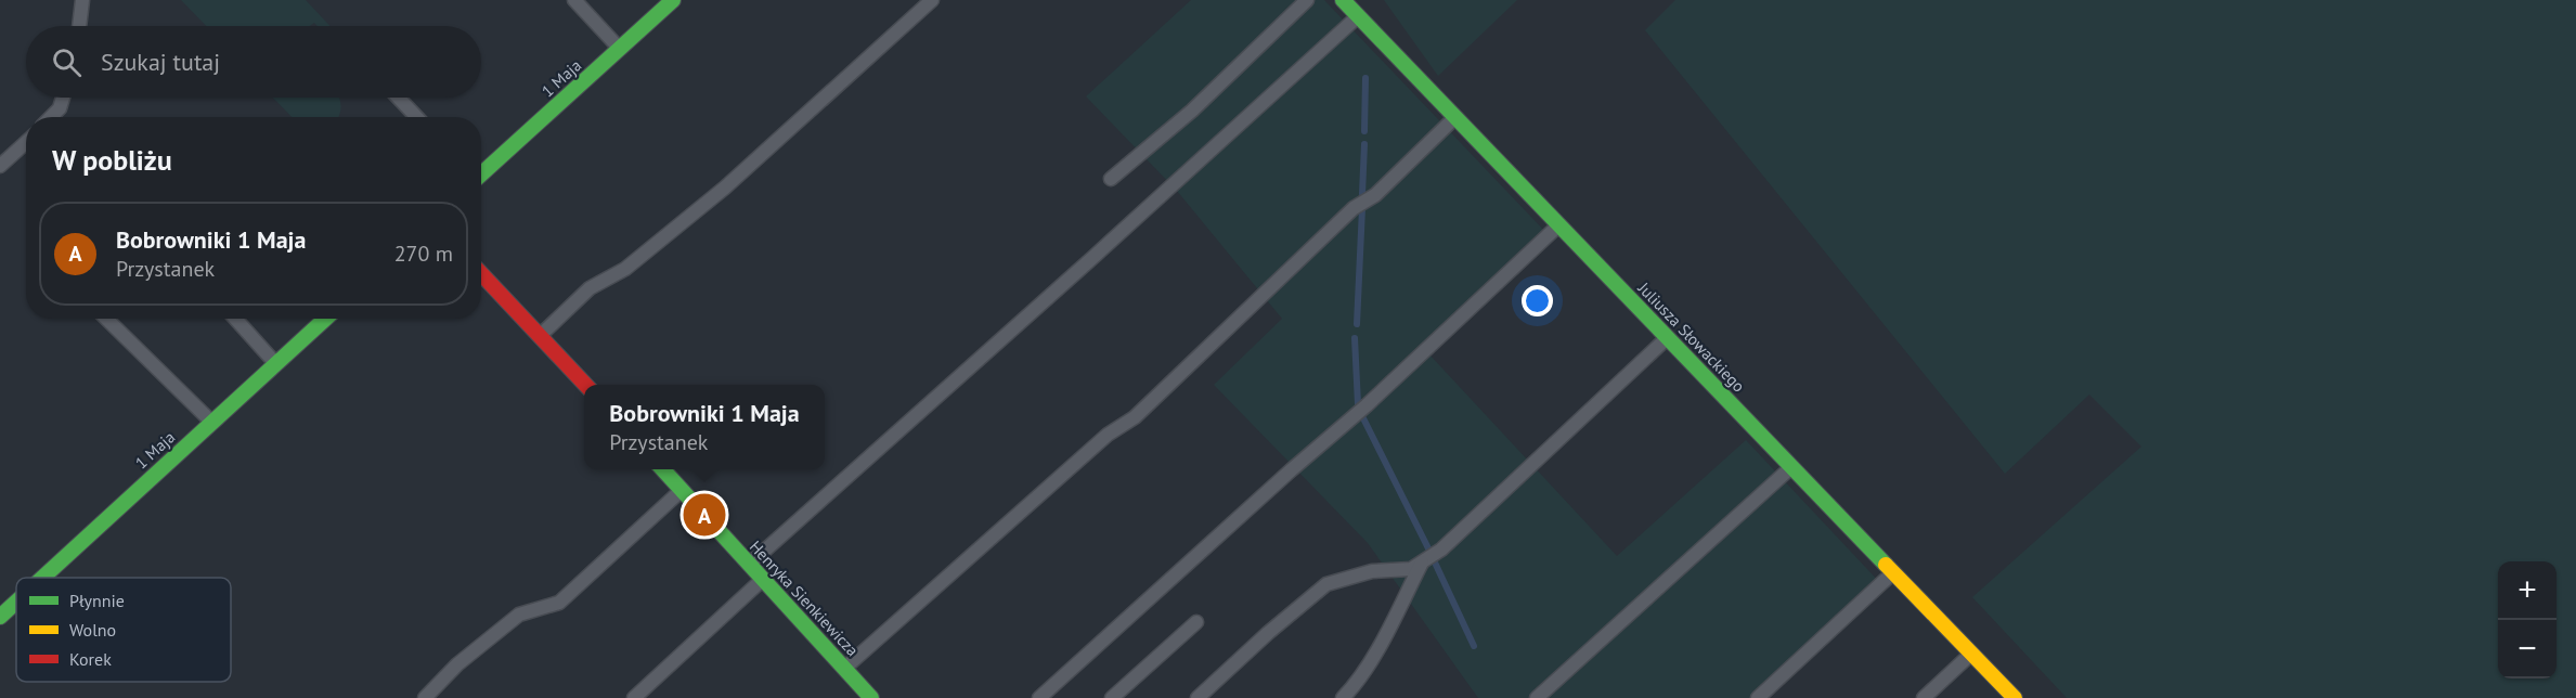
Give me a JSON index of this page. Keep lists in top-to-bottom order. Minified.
{"streets":{"street":["1 Maja","Juliusza Słowackiego","Henryka Sienkiewicza"]},"legend":["Płynnie","Wolno","Korek"],"page":{"search":"Szukaj tutaj","heading":"W pobliżu","list":[{"mark":"A","name":"Bobrowniki 1 Maja","note":"Przystanek","value":"270 m"}],"popup":["Bobrowniki 1 Maja","Przystanek"],"pins":"A","map_buttons":["+","−"]}}
